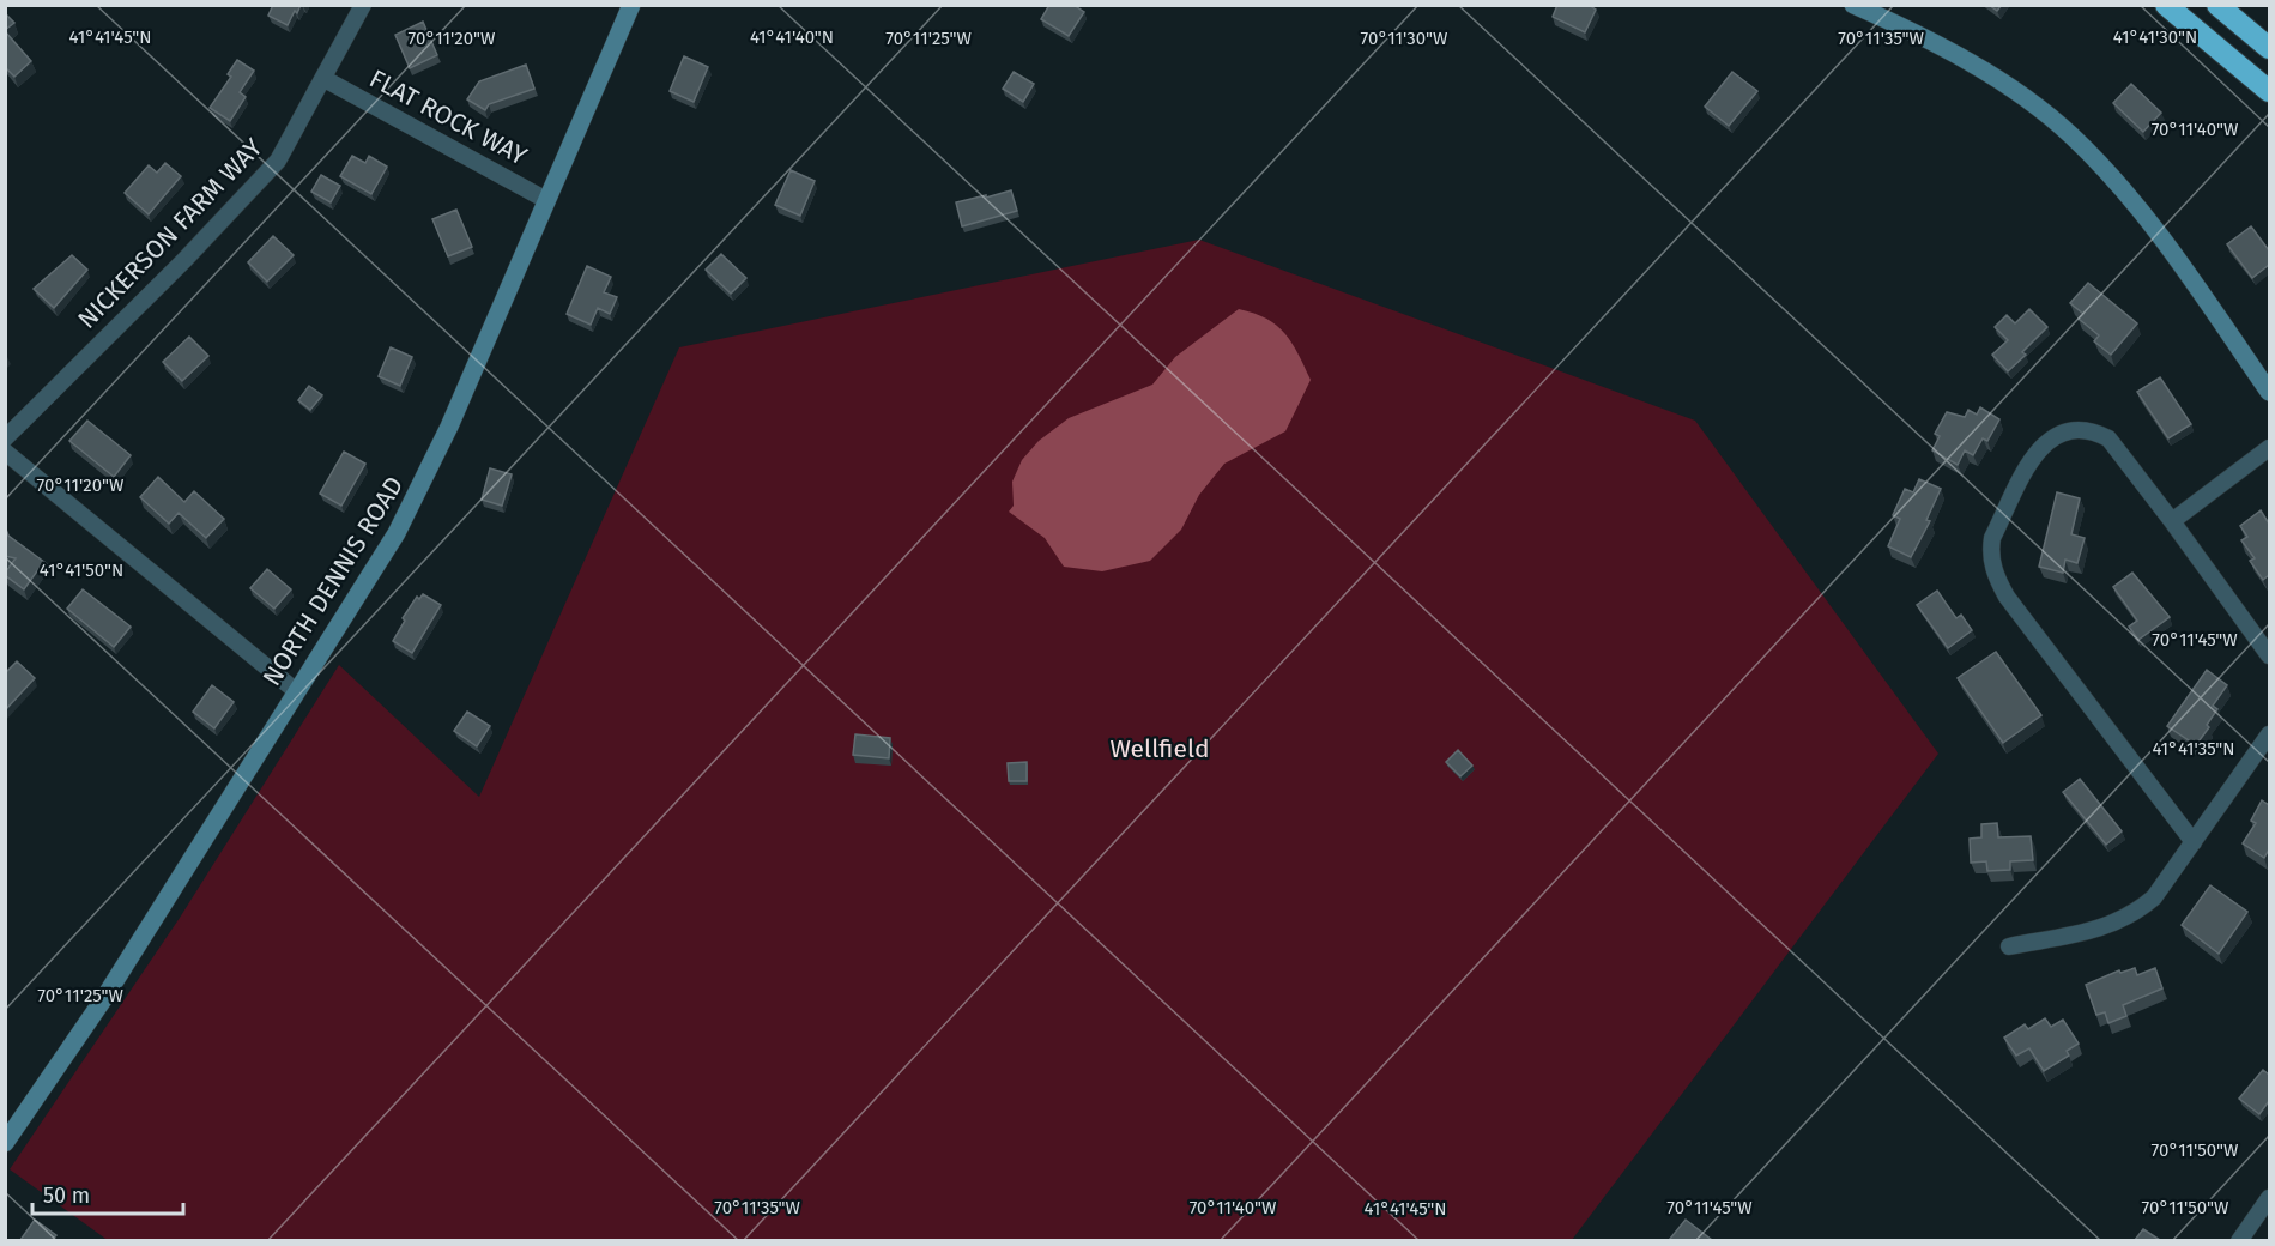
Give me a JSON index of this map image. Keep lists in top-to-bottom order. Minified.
{"streets":{"main road":["NORTH DENNIS ROAD"],"street":["FLAT ROCK WAY","NICKERSON FARM WAY"]},"crossings":[["FLAT ROCK WAY","NICKERSON FARM WAY"],["FLAT ROCK WAY","NORTH DENNIS ROAD"]],"parks":["Wellfield"],"scale_bar":"50 m","coordinates":["41°41'30\"N","41°41'45\"N","41°41'40\"N","70°11'20\"W","70°11'25\"W","70°11'30\"W","70°11'35\"W","70°11'40\"W","41°41'50\"N","70°11'45\"W","41°41'35\"N","70°11'50\"W"]}
